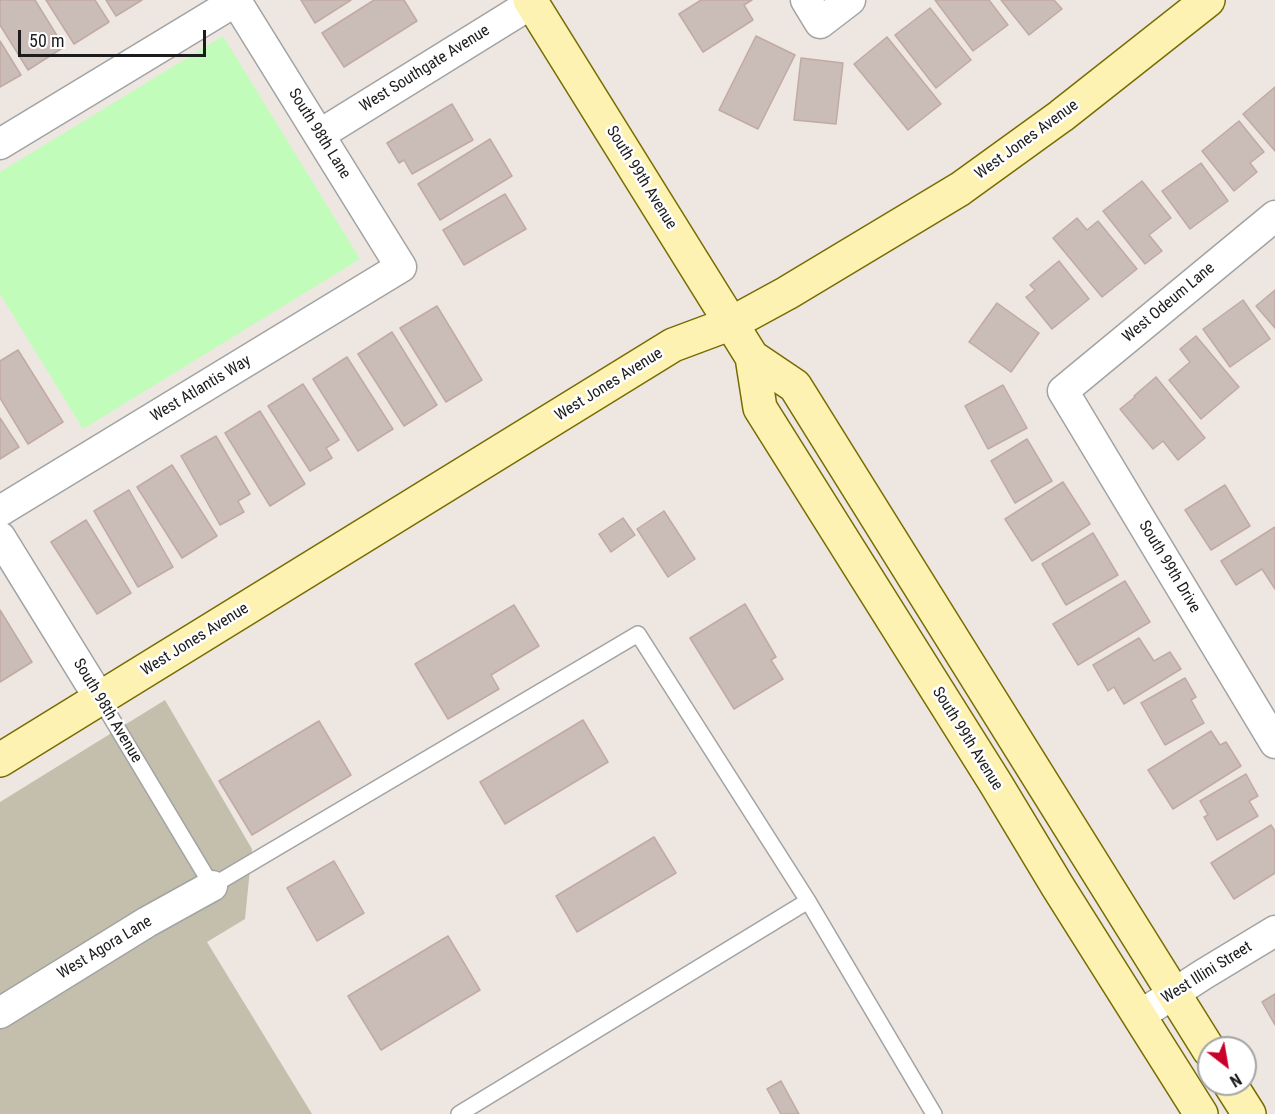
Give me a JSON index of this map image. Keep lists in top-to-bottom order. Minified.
{"streets":{"main road":["West Jones Avenue","South 99th Avenue"],"street":["West Southgate Avenue","South 98th Lane","West Odeum Lane","West Atlantis Way","South 99th Drive","South 98th Avenue","West Agora Lane","West Illini Street"]},"crossings":[["West Southgate Avenue","South 98th Lane"],["West Southgate Avenue","South 99th Avenue"],["South 98th Lane","West Atlantis Way"],["West Jones Avenue","South 99th Avenue"],["West Jones Avenue","South 98th Avenue"],["South 99th Avenue","West Illini Street"],["West Odeum Lane","South 99th Drive"],["South 98th Avenue","West Agora Lane"]],"scale_bar":"50 m","north":"bottom right"}
